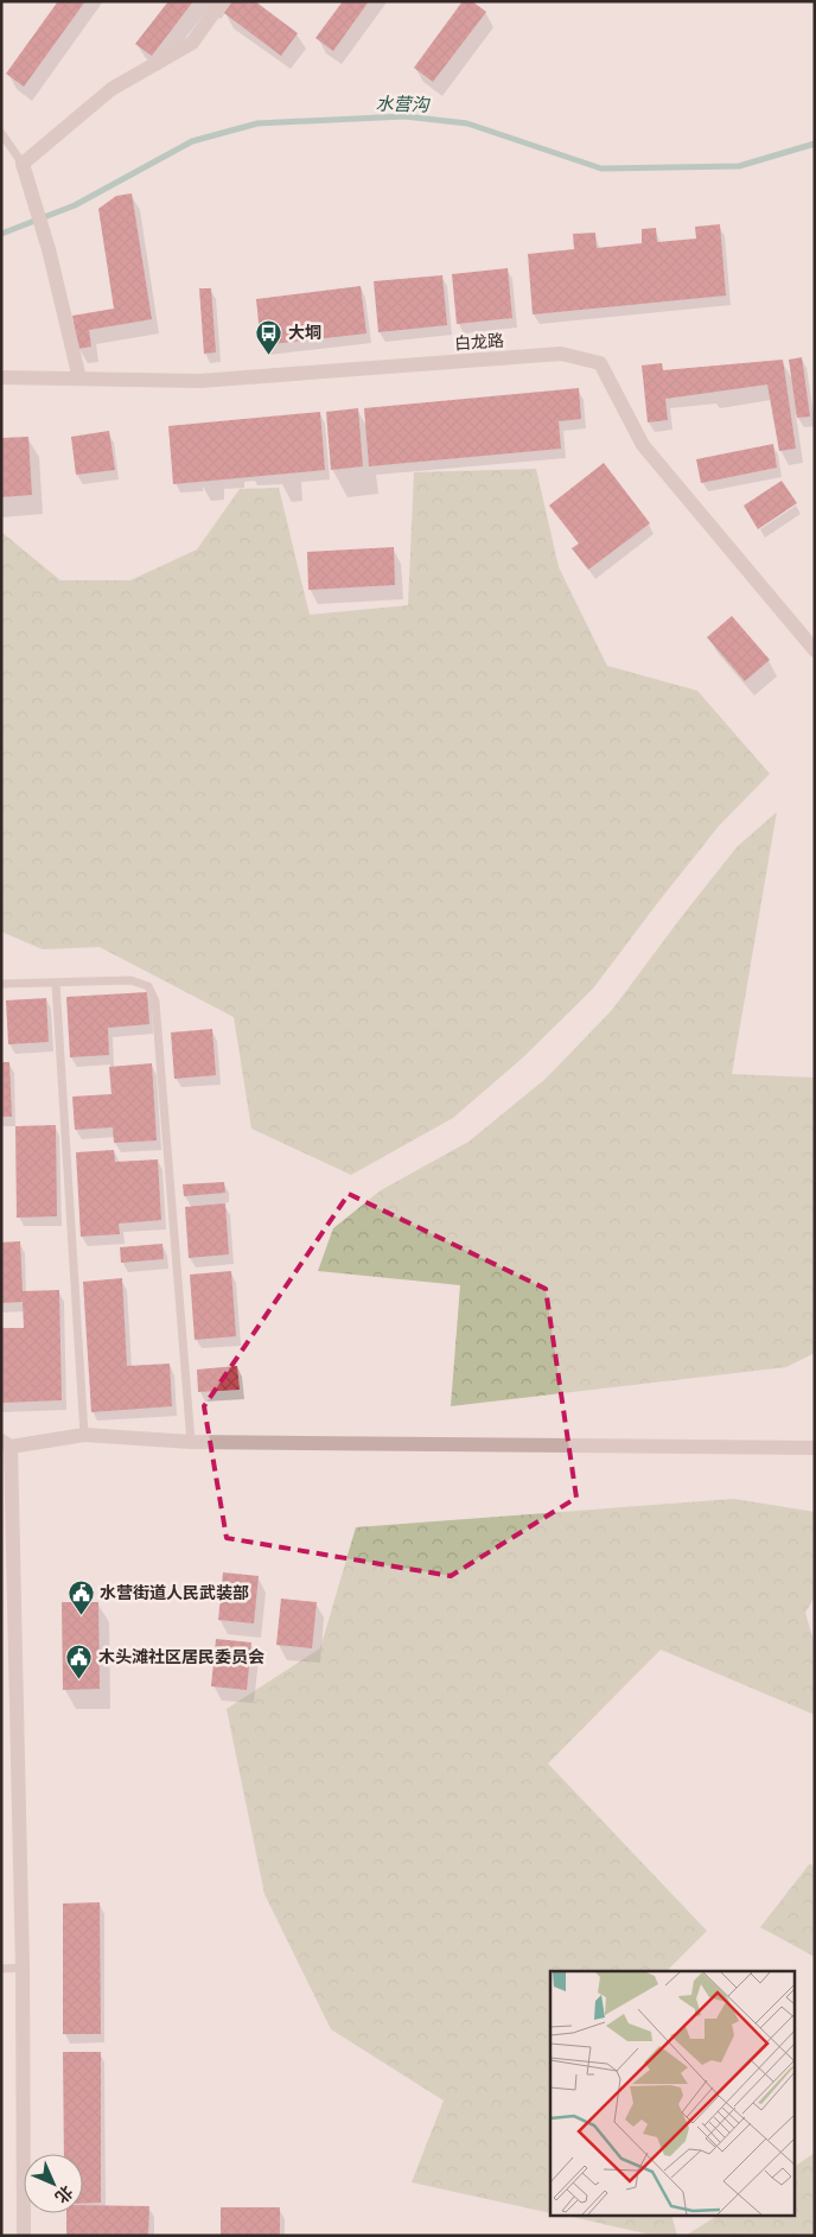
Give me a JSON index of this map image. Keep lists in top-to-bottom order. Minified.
{"streets":{"street":["白龙路"]},"water":["水营沟"],"places":{"bus stop":["大垌"],"public building":["水营街道人民武装部","木头滩社区居民委员会"]},"north":"bottom right"}
